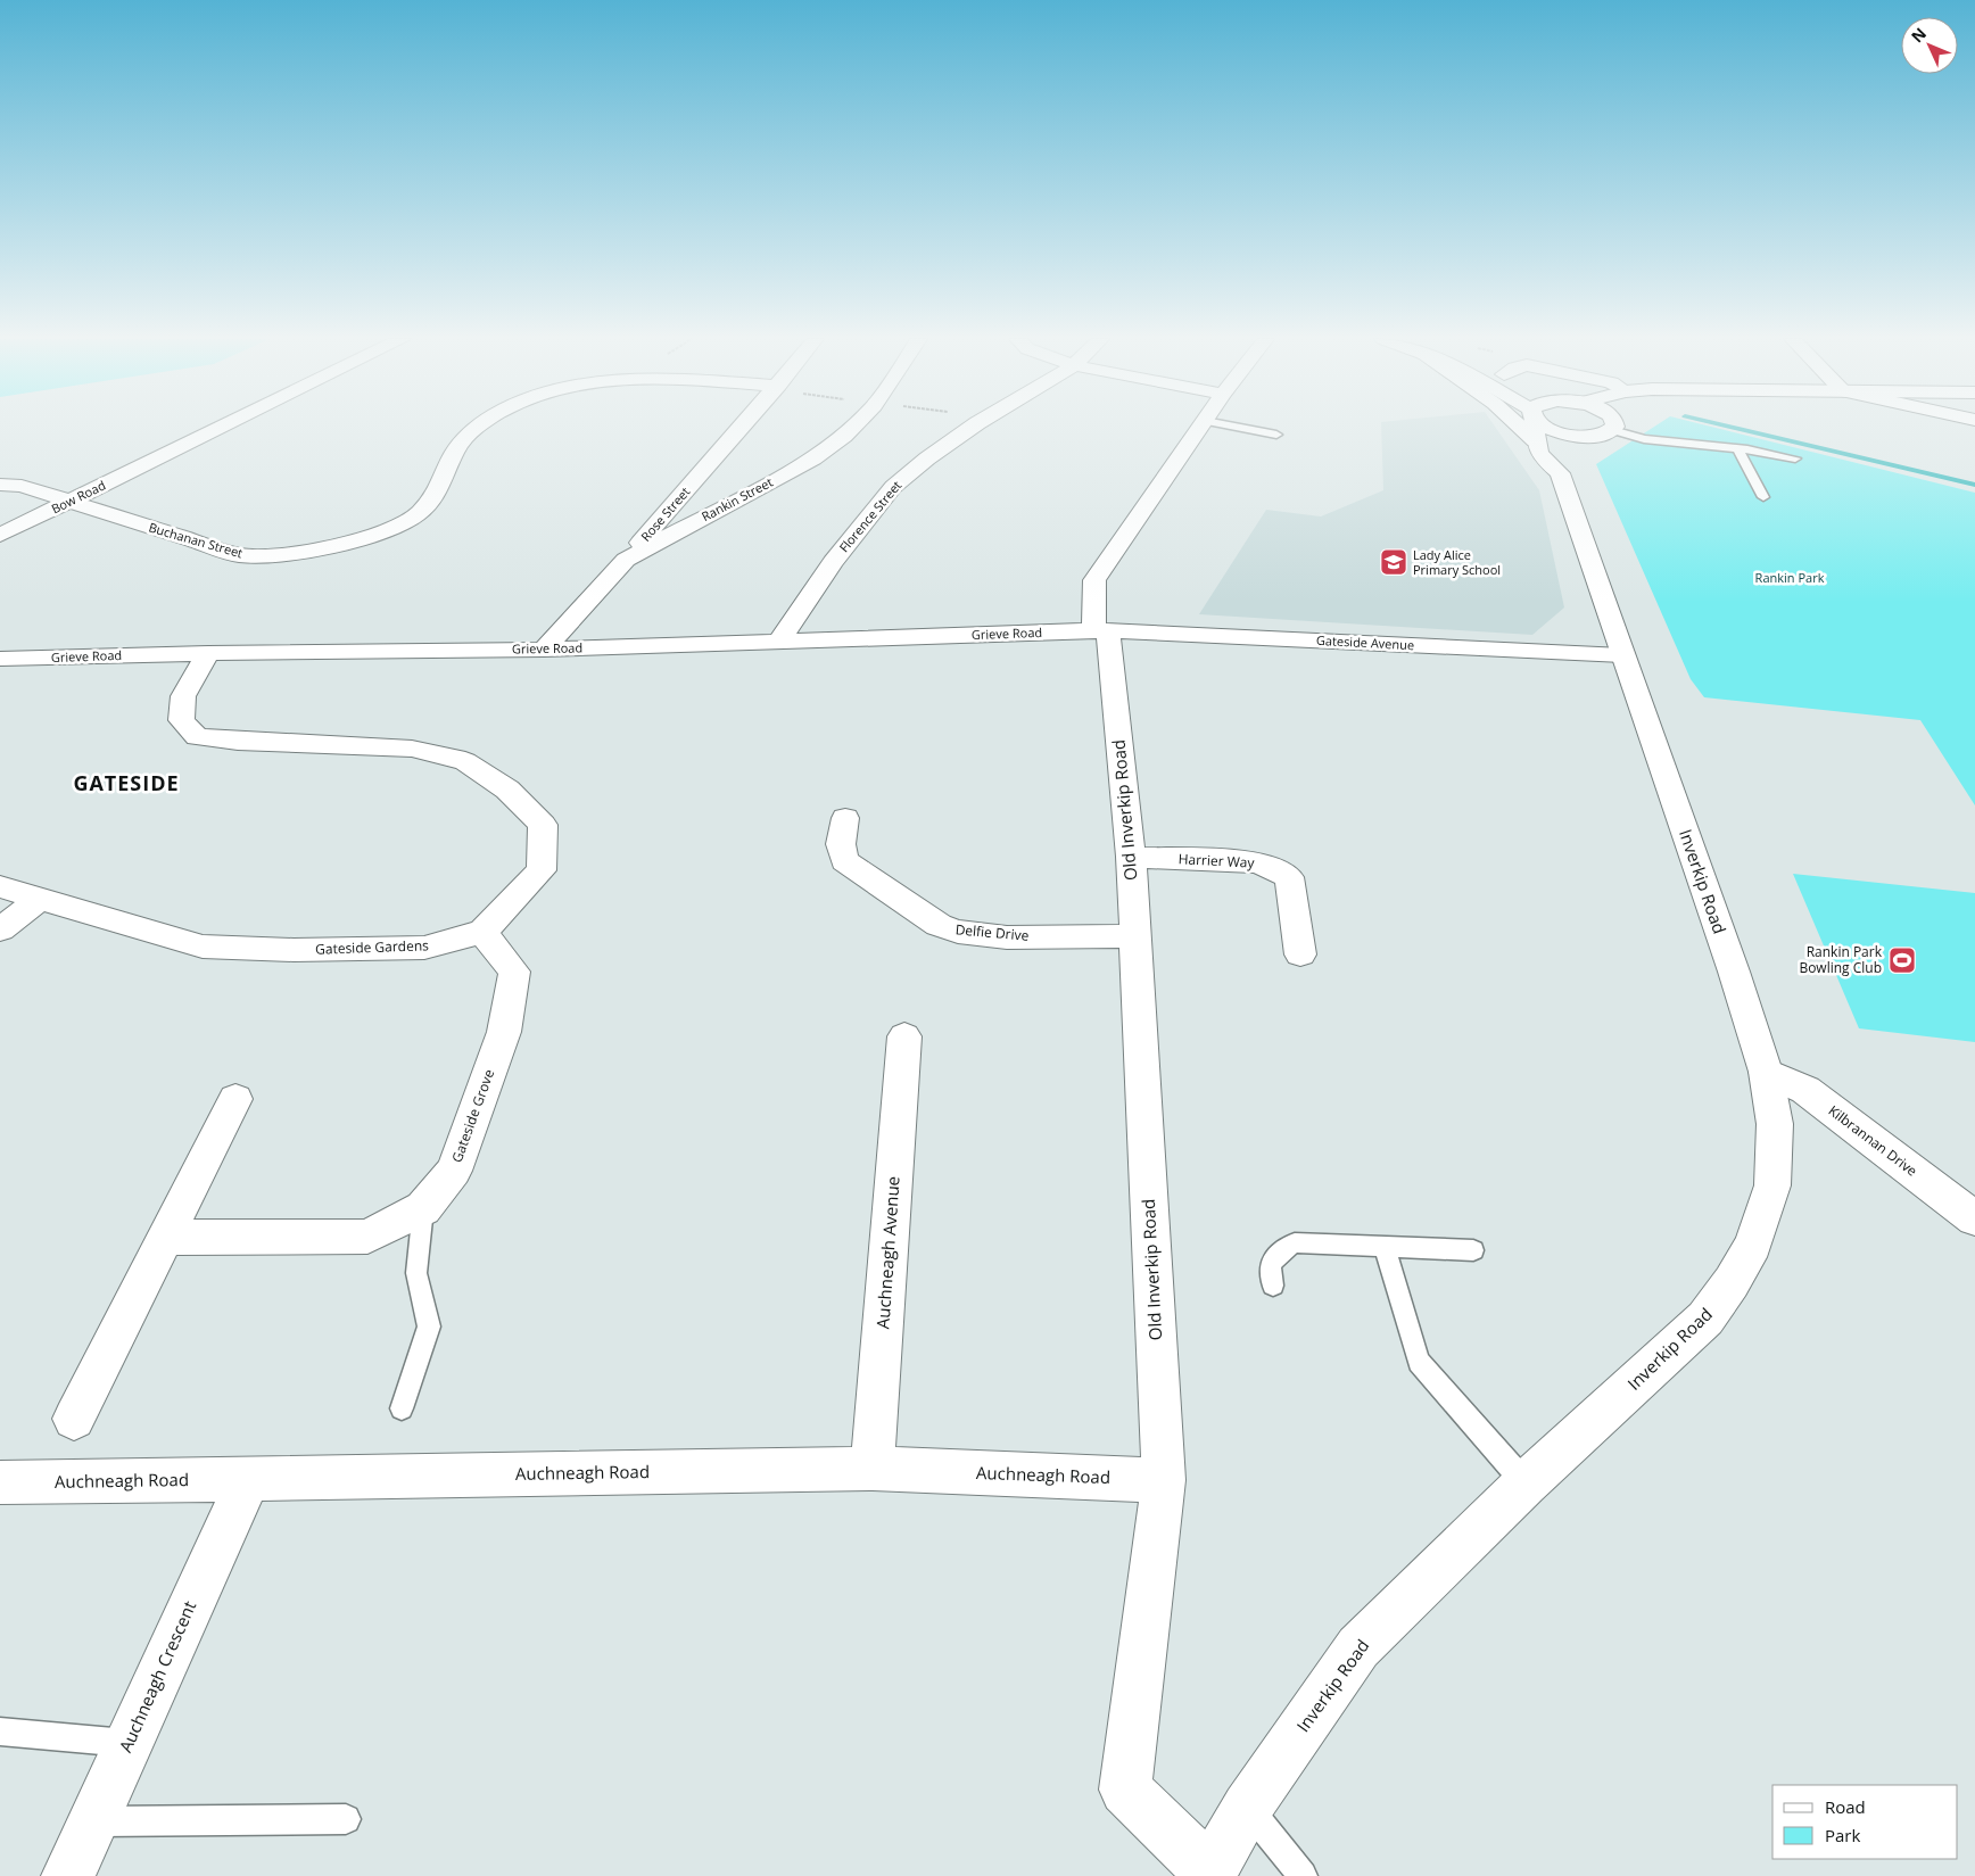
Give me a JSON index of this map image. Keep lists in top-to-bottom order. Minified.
{"streets":{"main road":["Bow Road","Rankin Street","Rose Street","Florence Street","Buchanan Street","Grieve Road","Gateside Avenue","Old Inverkip Road","Harrier Way","Inverkip Road","Delfie Drive","Gateside Gardens","Gateside Grove","Kilbrannan Drive","Auchneagh Avenue","Auchneagh Road","Auchneagh Crescent"]},"crossings":[["Bow Road","Buchanan Street"],["Rankin Street","Rose Street"],["Rankin Street","Grieve Road"],["Florence Street","Grieve Road"],["Grieve Road","Gateside Avenue"],["Grieve Road","Old Inverkip Road"],["Gateside Avenue","Old Inverkip Road"],["Gateside Avenue","Inverkip Road"],["Old Inverkip Road","Harrier Way"],["Old Inverkip Road","Inverkip Road"],["Old Inverkip Road","Delfie Drive"],["Old Inverkip Road","Auchneagh Road"],["Inverkip Road","Kilbrannan Drive"],["Gateside Gardens","Gateside Grove"],["Auchneagh Avenue","Auchneagh Road"],["Auchneagh Road","Auchneagh Crescent"]],"districts":["GATESIDE"],"parks":["Rankin Park"],"places":{"school or university":["Lady Alice Primary School"],"sports":["Rankin Park Bowling Club"]},"legend":["Road","Park"],"north":"top left"}
